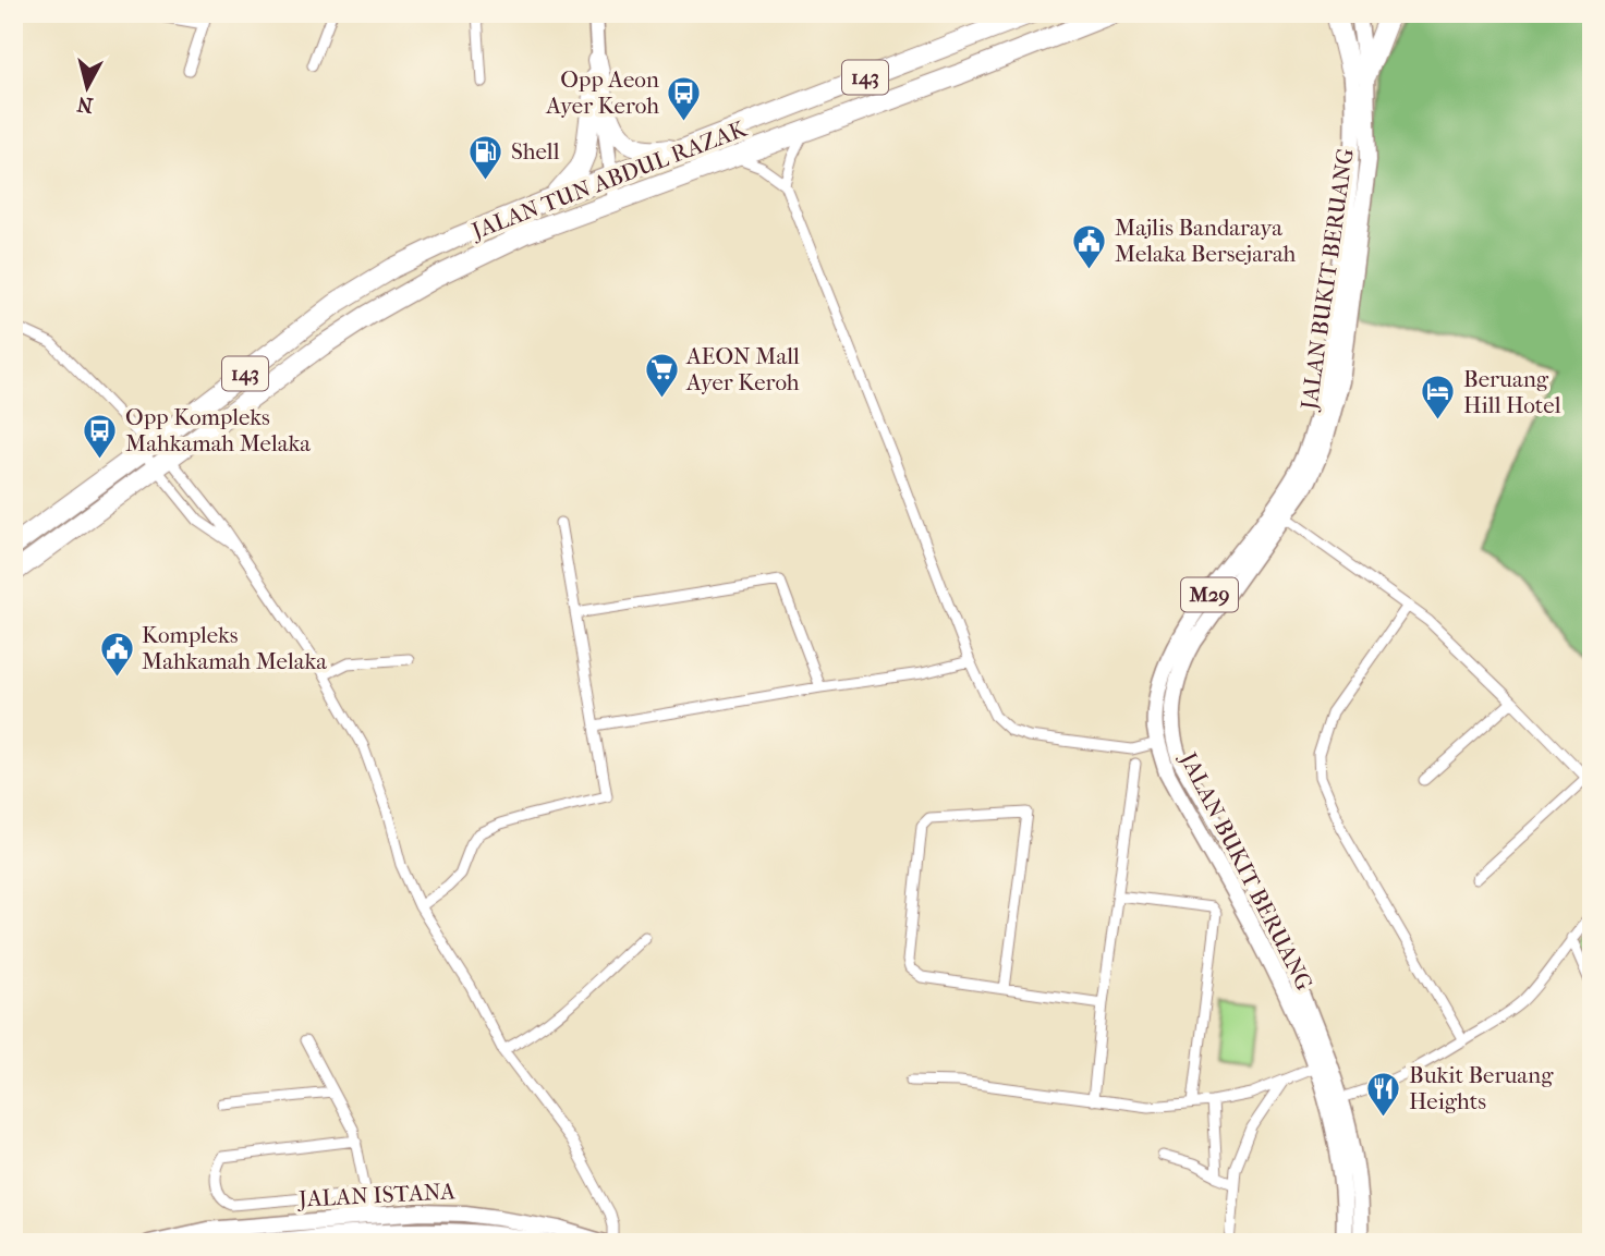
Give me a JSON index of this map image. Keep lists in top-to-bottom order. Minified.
{"streets":{"highway":["143","JALAN TUN ABDUL RAZAK"],"main road":["JALAN BUKIT BERUANG","M29","JALAN ISTANA"]},"places":{"bus stop":["Opp Aeon Ayer Keroh","Opp Kompleks Mahkamah Melaka"],"fuel station":["Shell"],"public building":["Majlis Bandaraya Melaka Bersejarah","Kompleks Mahkamah Melaka"],"supermarket":["AEON Mall Ayer Keroh"],"hotel":["Beruang Hill Hotel"],"restaurant":["Bukit Beruang Heights"]},"north":"bottom"}
